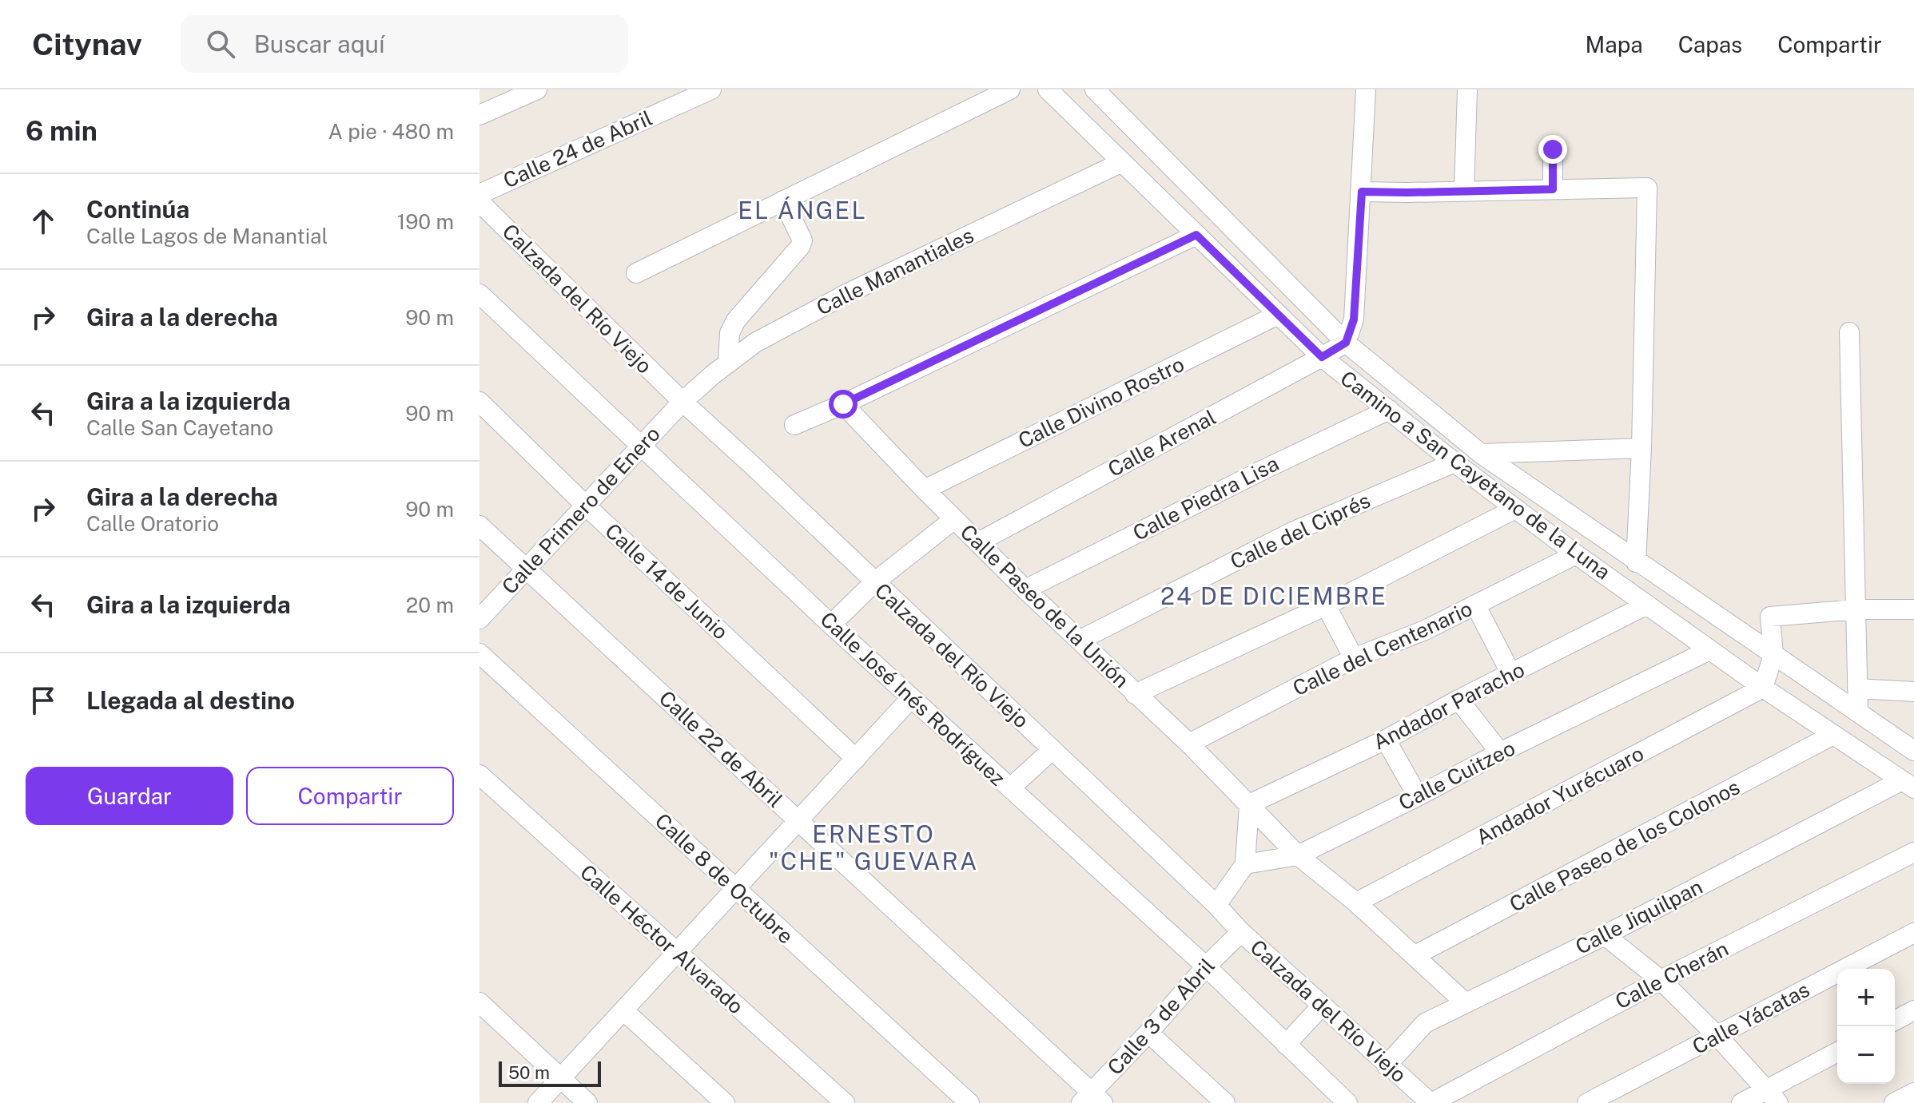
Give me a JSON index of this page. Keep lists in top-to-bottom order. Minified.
{"streets":{"street":["Calle 24 de Abril","Calle Manantiales","Calzada del Río Viejo","Calle Divino Rostro","Calle Arenal","Camino a San Cayetano de la Luna","Calle Piedra Lisa","Calle Primero de Enero","Calle del Ciprés","Calle 14 de Junio","Calle Paseo de la Unión","Calle del Centenario","Calle José Inés Rodríguez","Andador Paracho","Calle 22 de Abril","Calle Cuitzeo","Andador Yurécuaro","Calle Paseo de los Colonos","Calle 8 de Octubre","Calle Jiquilpan","Calle Héctor Alvarado","Calle Cherán","Calle 3 de Abril","Calle Yácatas"]},"crossings":[["Calle Manantiales","Calzada del Río Viejo"],["Calle Manantiales","Camino a San Cayetano de la Luna"],["Calle Manantiales","Calle Primero de Enero"],["Calzada del Río Viejo","Calle Primero de Enero"],["Calzada del Río Viejo","Calle Jiquilpan"],["Calzada del Río Viejo","Calle Cherán"],["Calzada del Río Viejo","Calle 3 de Abril"],["Calle Divino Rostro","Camino a San Cayetano de la Luna"],["Calle Divino Rostro","Calle Paseo de la Unión"],["Calle Arenal","Camino a San Cayetano de la Luna"],["Calle Arenal","Calle Paseo de la Unión"],["Camino a San Cayetano de la Luna","Calle Piedra Lisa"],["Camino a San Cayetano de la Luna","Calle del Ciprés"],["Camino a San Cayetano de la Luna","Calle del Centenario"],["Camino a San Cayetano de la Luna","Andador Paracho"],["Camino a San Cayetano de la Luna","Calle Cuitzeo"],["Camino a San Cayetano de la Luna","Andador Yurécuaro"],["Camino a San Cayetano de la Luna","Calle Paseo de los Colonos"],["Camino a San Cayetano de la Luna","Calle Jiquilpan"],["Calle Piedra Lisa","Calle Paseo de la Unión"],["Calle Primero de Enero","Calle 14 de Junio"],["Calle Primero de Enero","Calle José Inés Rodríguez"],["Calle Primero de Enero","Calle 22 de Abril"],["Calle del Ciprés","Calle Paseo de la Unión"],["Calle Paseo de la Unión","Calle del Centenario"],["Calle Paseo de la Unión","Andador Paracho"],["Calle Paseo de la Unión","Calle Cuitzeo"],["Calle Paseo de la Unión","Andador Yurécuaro"],["Calle Paseo de la Unión","Calle Paseo de los Colonos"],["Calle Paseo de la Unión","Calle Jiquilpan"],["Calle José Inés Rodríguez","Calle 3 de Abril"],["Calle 22 de Abril","Calle 3 de Abril"]],"districts":["EL ÁNGEL","24 DE DICIEMBRE","ERNESTO \"CHE\" GUEVARA"],"scale_bar":"50 m","page":{"header":"Citynav","search":"Buscar aquí","nav":["Mapa","Capas","Compartir"],"heading":["6 min","A pie · 480 m"],"list":[["Continúa","Calle Lagos de Manantial","190 m"],["Gira a la derecha","90 m"],["Gira a la izquierda","Calle San Cayetano","90 m"],["Gira a la derecha","Calle Oratorio","90 m"],["Gira a la izquierda","20 m"],"Llegada al destino"],"buttons":["Guardar","Compartir"],"map_buttons":["+","−"],"scale":"50 m"}}
